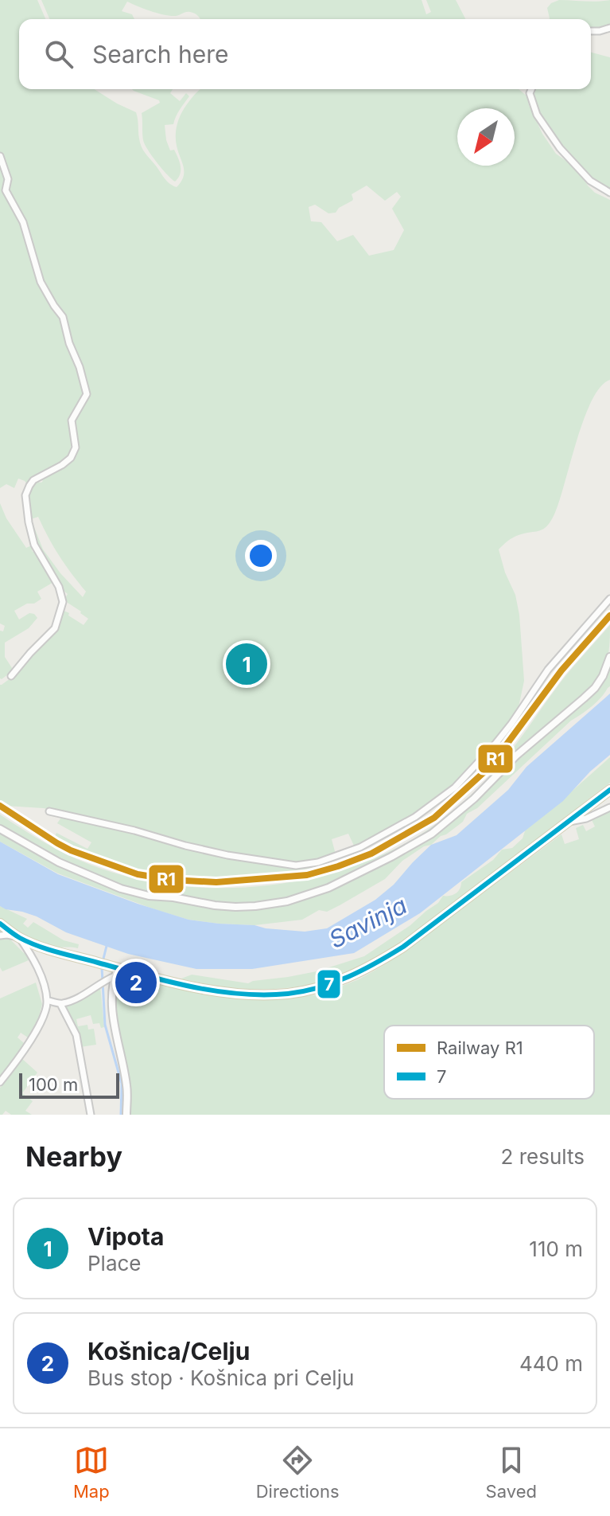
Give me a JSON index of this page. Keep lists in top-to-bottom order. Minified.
{"water":["Savinja"],"lines":["rail line R1","transit line 7"],"legend":["Railway R1","7"],"scale_bar":"100 m","north":"bottom left","page":{"search":"Search here","pins":["1","2"],"scale":"100 m","heading":["Nearby","2 results"],"list":[{"mark":"1","name":"Vipota","note":"Place","value":"110 m"},{"mark":"2","name":"Košnica/Celju","note":"Bus stop · Košnica pri Celju","value":"440 m"}],"nav":["Map","Directions","Saved"]}}
